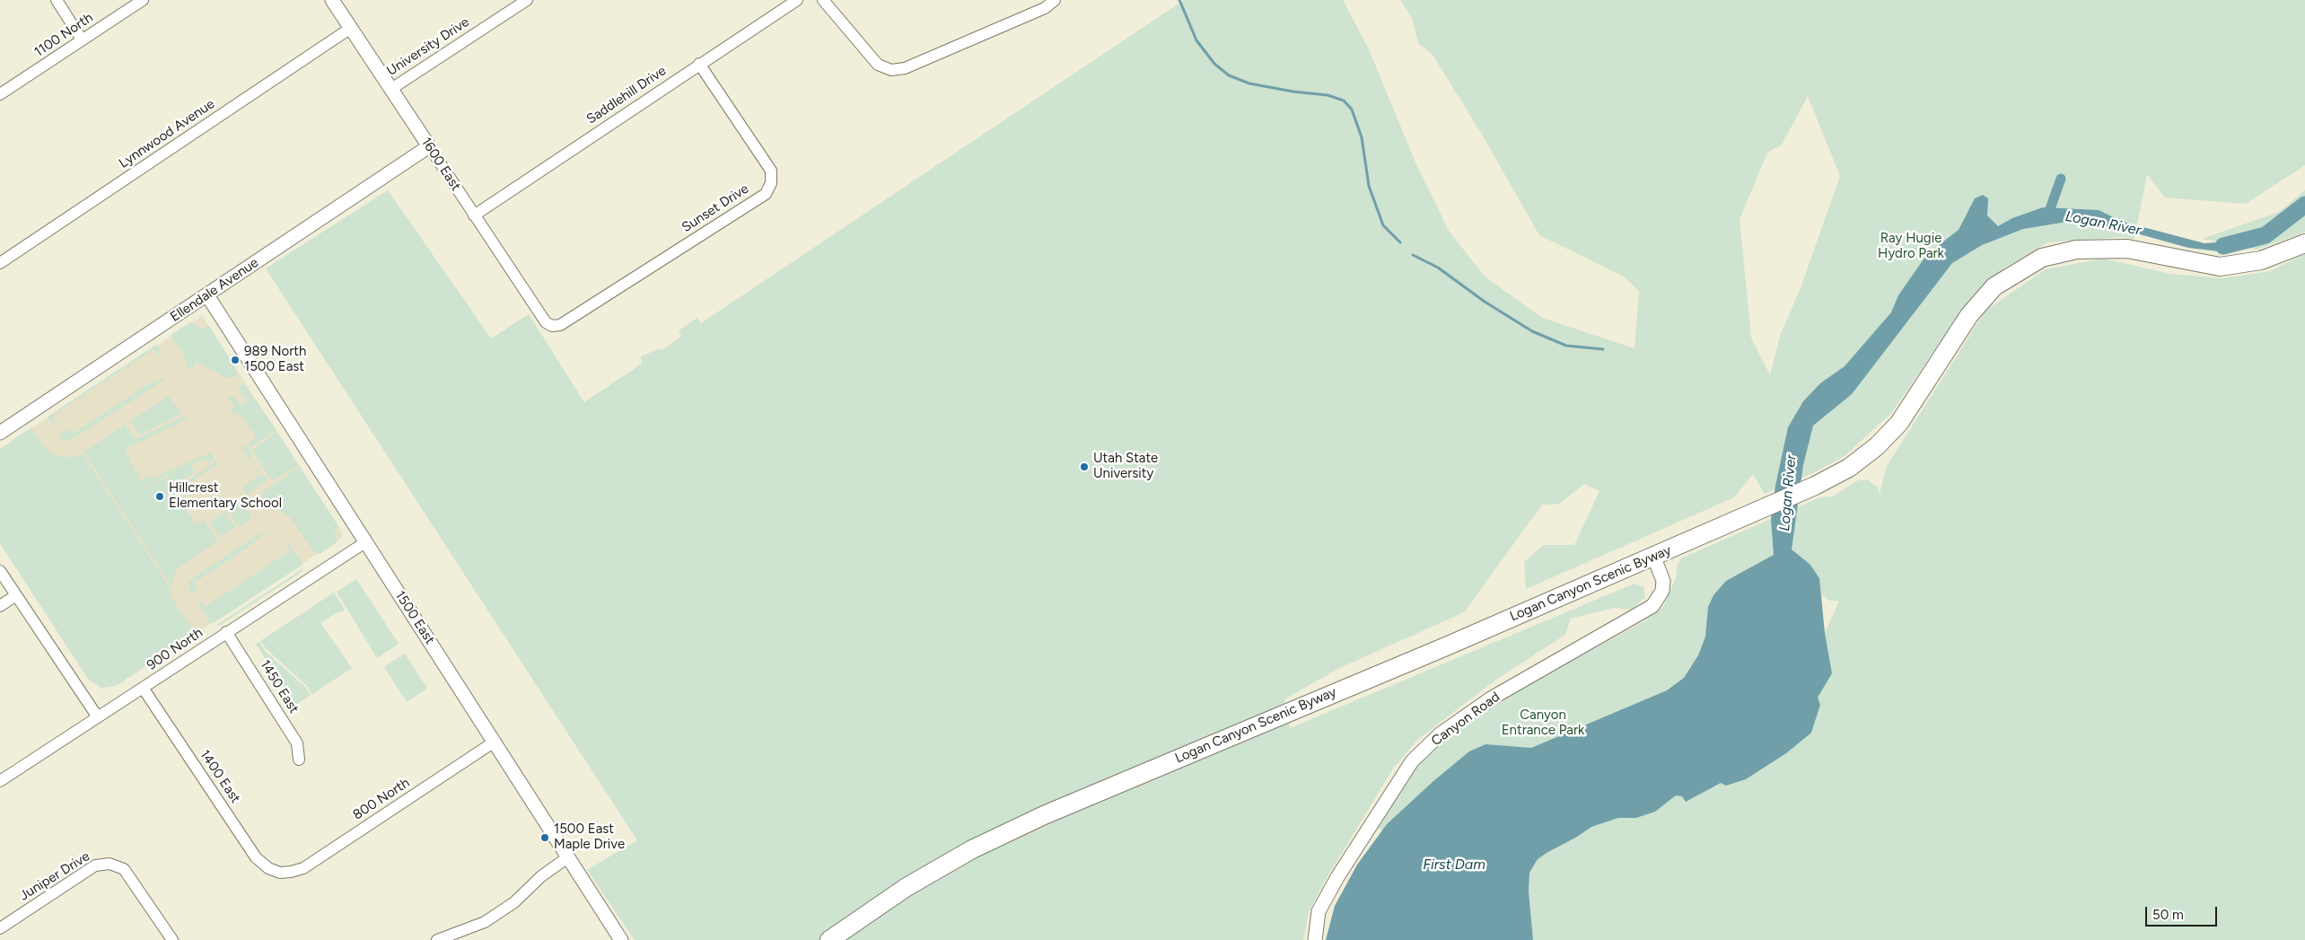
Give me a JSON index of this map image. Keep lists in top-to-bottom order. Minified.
{"streets":{"main road":["Logan Canyon Scenic Byway"],"street":["1100 North","University Drive","Saddlehill Drive","Lynnwood Avenue","1600 East","Sunset Drive","Ellendale Avenue","1500 East","900 North","1450 East","Canyon Road","1400 East","800 North","Juniper Drive"]},"crossings":[["University Drive","1600 East"],["Saddlehill Drive","1600 East"],["Saddlehill Drive","Sunset Drive"],["Lynnwood Avenue","1600 East"],["1600 East","Sunset Drive"],["1600 East","Ellendale Avenue"],["Ellendale Avenue","1500 East"],["Logan Canyon Scenic Byway","Canyon Road"],["1500 East","900 North"],["1500 East","800 North"],["900 North","1450 East"],["900 North","1400 East"],["1400 East","800 North"]],"water":["Logan River","First Dam"],"parks":["Ray Hugie Hydro Park","Canyon Entrance Park"],"places":["989 North 1500 East","Utah State University","Hillcrest Elementary School","1500 East Maple Drive"],"scale_bar":"50 m"}
